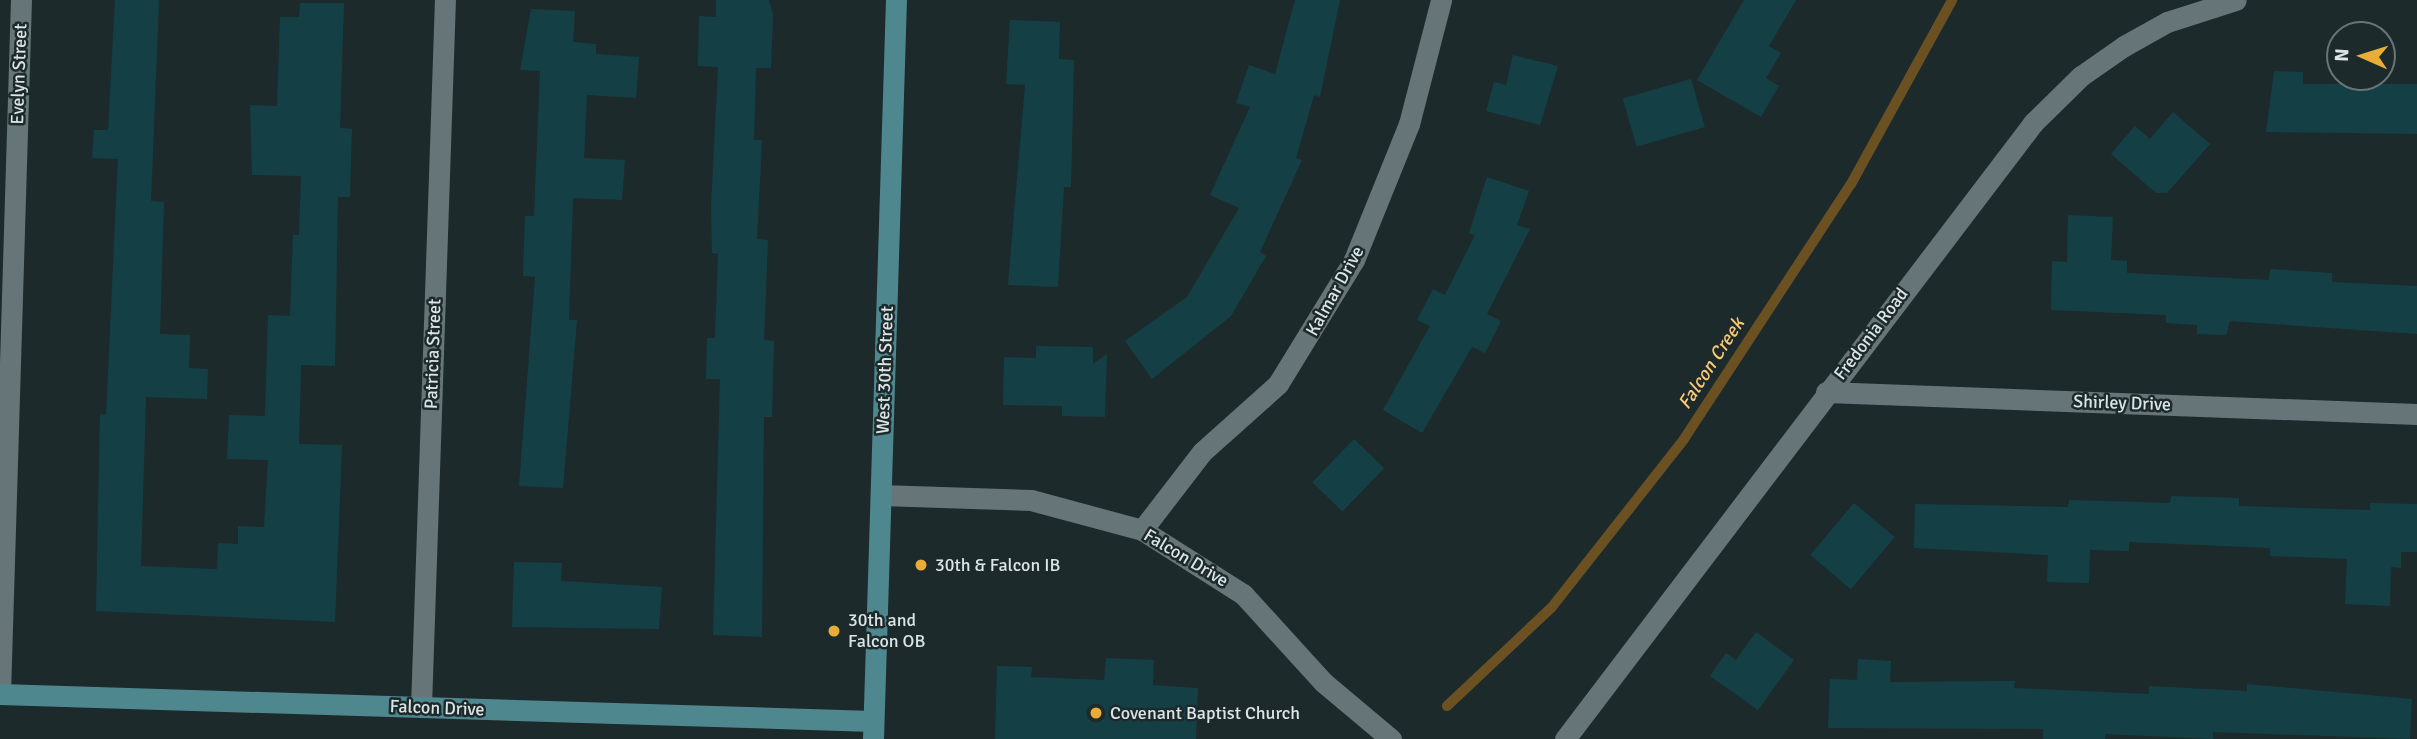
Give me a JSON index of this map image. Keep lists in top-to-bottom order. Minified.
{"streets":{"street":["Evelyn Street","Kalmar Drive","Fredonia Road","Patricia Street","West 30th Street","Shirley Drive","Falcon Drive"]},"crossings":[["Evelyn Street","Falcon Drive"],["Kalmar Drive","Falcon Drive"],["Fredonia Road","Shirley Drive"],["Patricia Street","Falcon Drive"],["West 30th Street","Falcon Drive"]],"water":["Falcon Creek"],"places":["30th & Falcon IB","30th and Falcon OB","Covenant Baptist Church"],"north":"left"}
